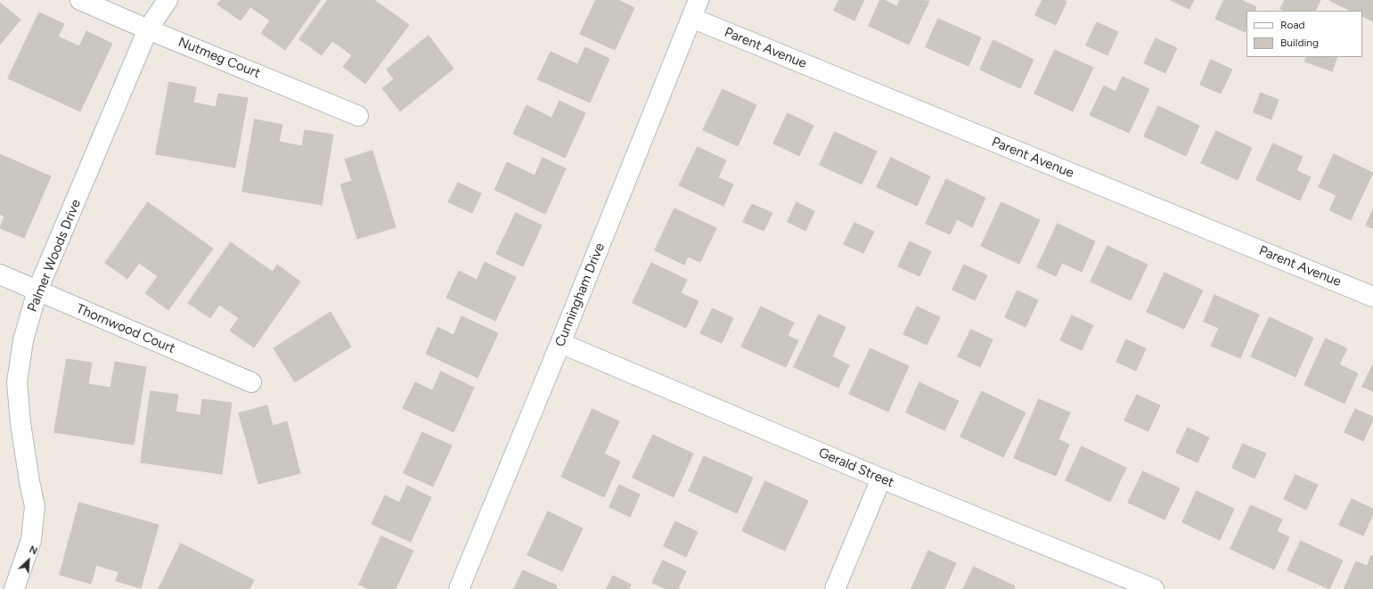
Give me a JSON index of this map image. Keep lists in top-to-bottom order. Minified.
{"streets":{"street":["Parent Avenue","Nutmeg Court","Palmer Woods Drive","Cunningham Drive","Thornwood Court","Gerald Street"]},"crossings":[["Parent Avenue","Cunningham Drive"],["Nutmeg Court","Palmer Woods Drive"],["Palmer Woods Drive","Thornwood Court"],["Cunningham Drive","Gerald Street"]],"legend":["Road","Building"],"north":"top right"}
